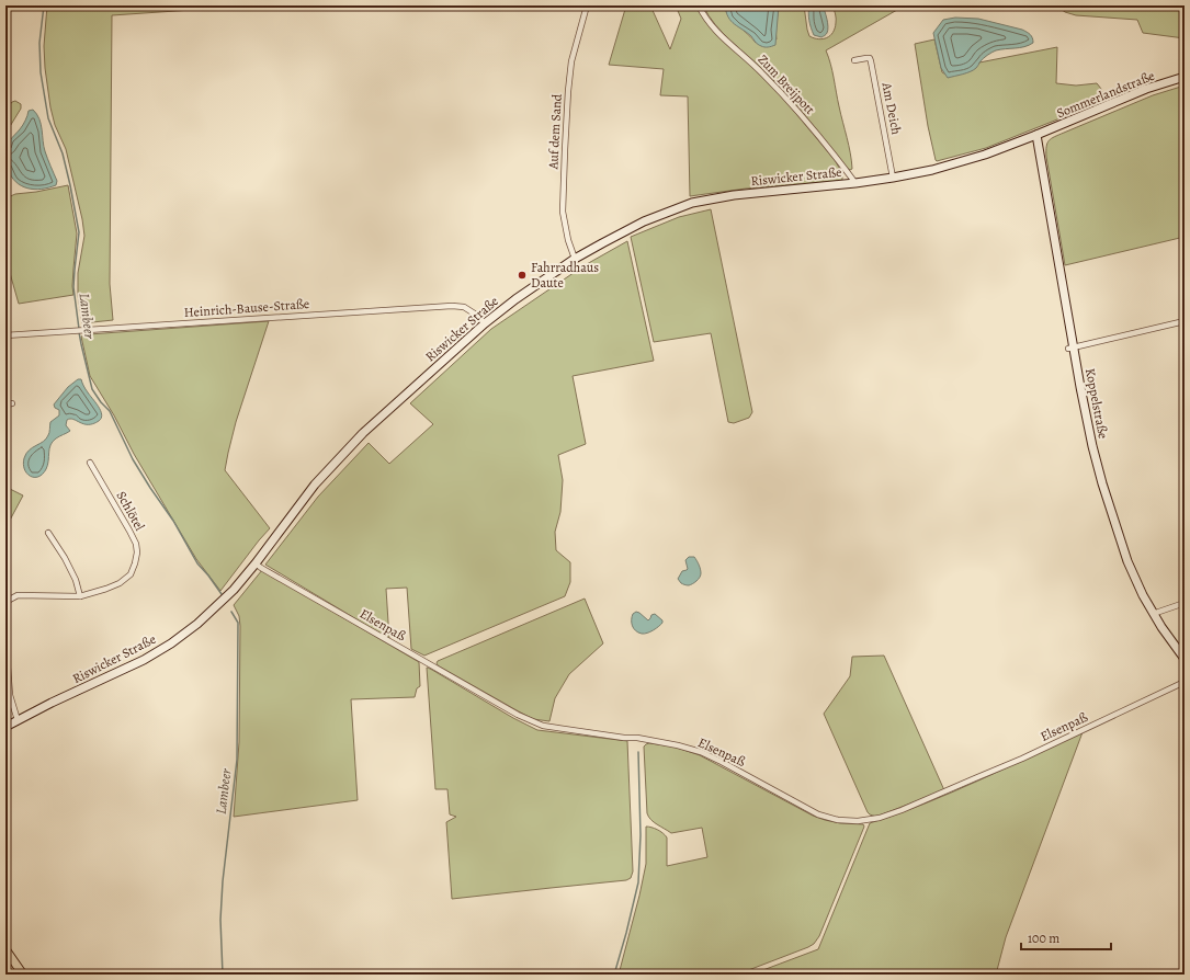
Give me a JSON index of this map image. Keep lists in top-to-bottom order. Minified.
{"streets":{"street":["Zum Breijpott","Sommerlandstraße","Am Deich","Auf dem Sand","Riswicker Straße","Heinrich-Bause-Straße","Koppelstraße","Schlötel","Elsenpaß"]},"crossings":[["Zum Breijpott","Riswicker Straße"],["Sommerlandstraße","Riswicker Straße"],["Sommerlandstraße","Koppelstraße"],["Am Deich","Riswicker Straße"],["Auf dem Sand","Riswicker Straße"],["Riswicker Straße","Heinrich-Bause-Straße"],["Riswicker Straße","Koppelstraße"],["Riswicker Straße","Elsenpaß"]],"water":["Lambeer"],"places":["Fahrradhaus Daute"],"scale_bar":"100 m"}
